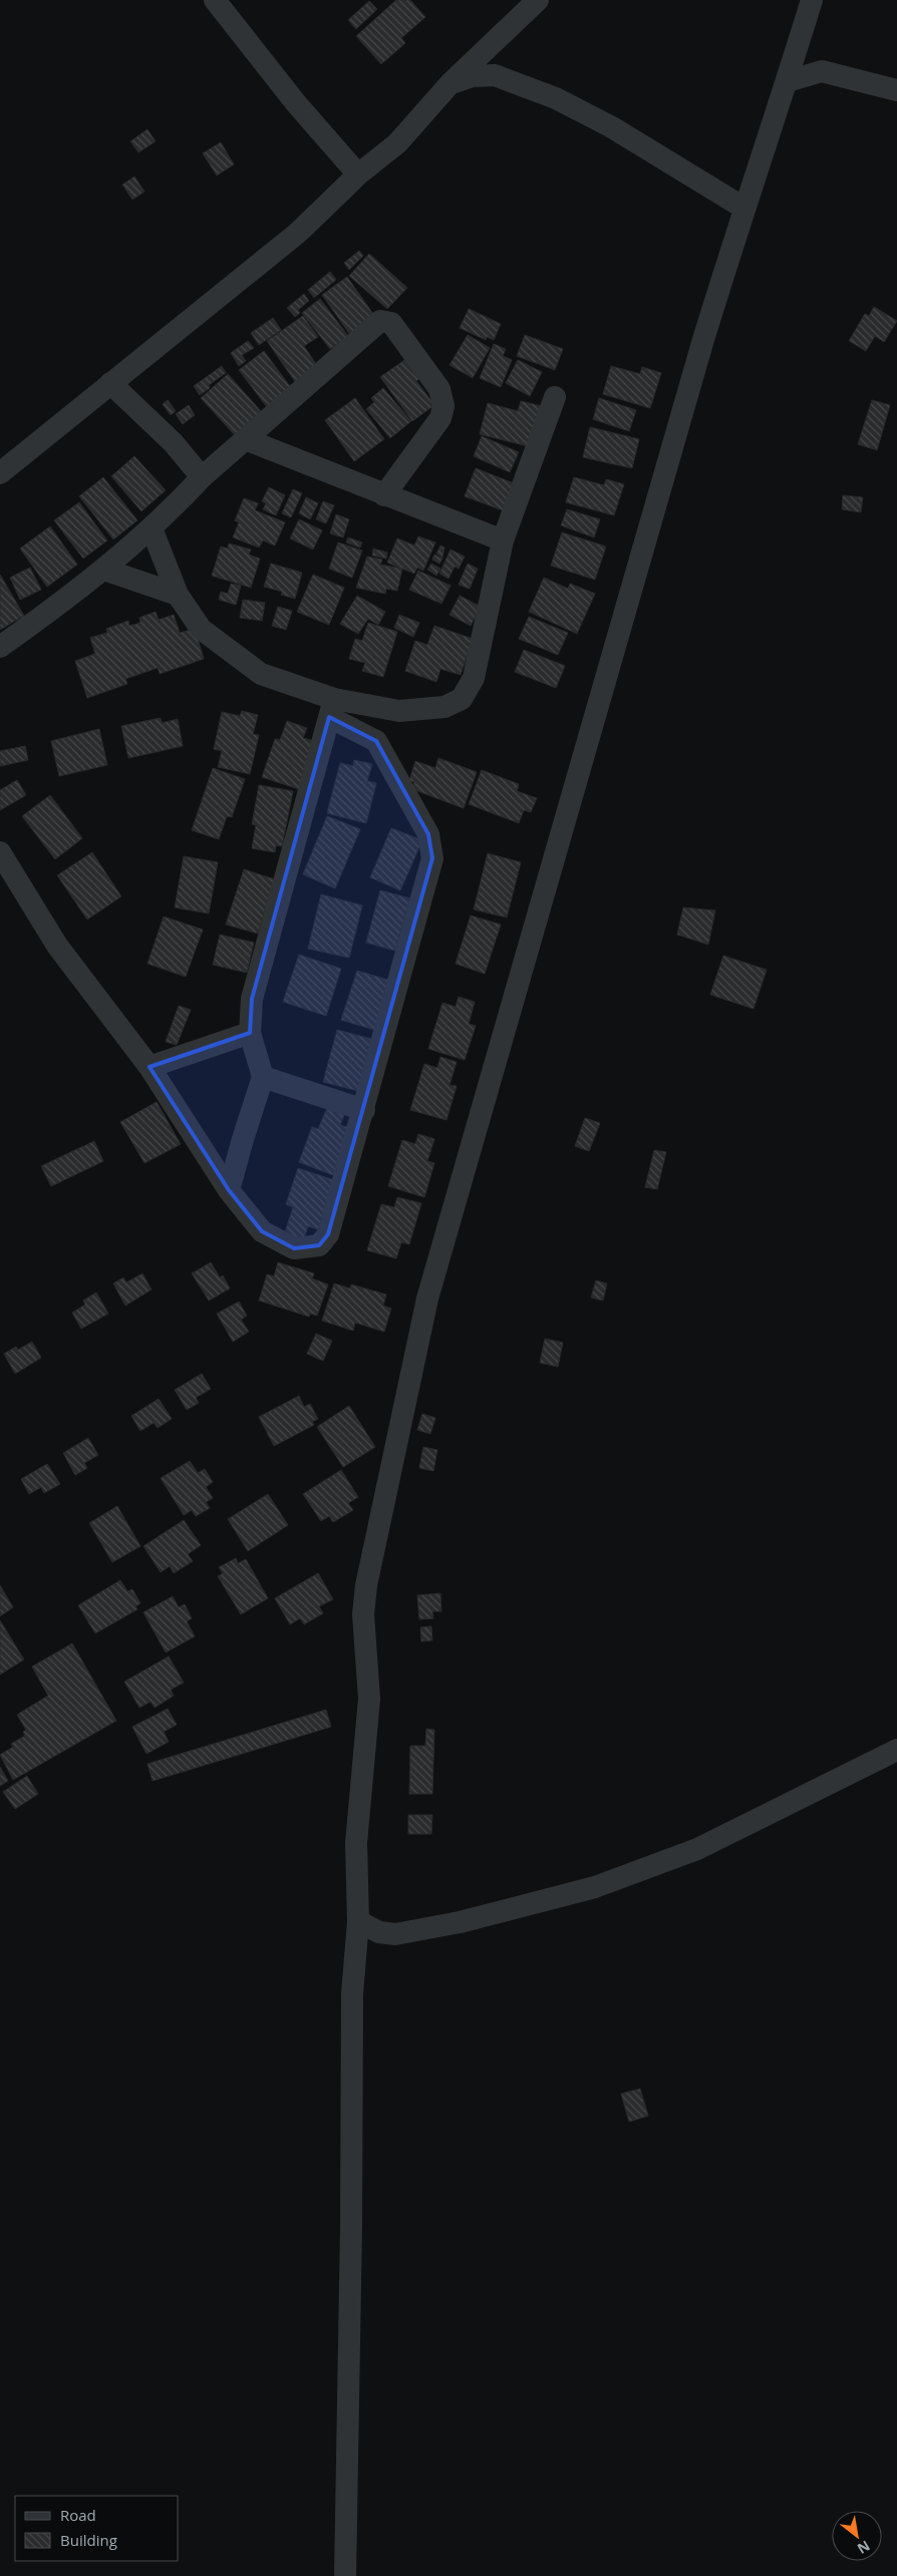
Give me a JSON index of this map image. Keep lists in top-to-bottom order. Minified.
{"legend":["Road","Building"],"north":"bottom right"}
